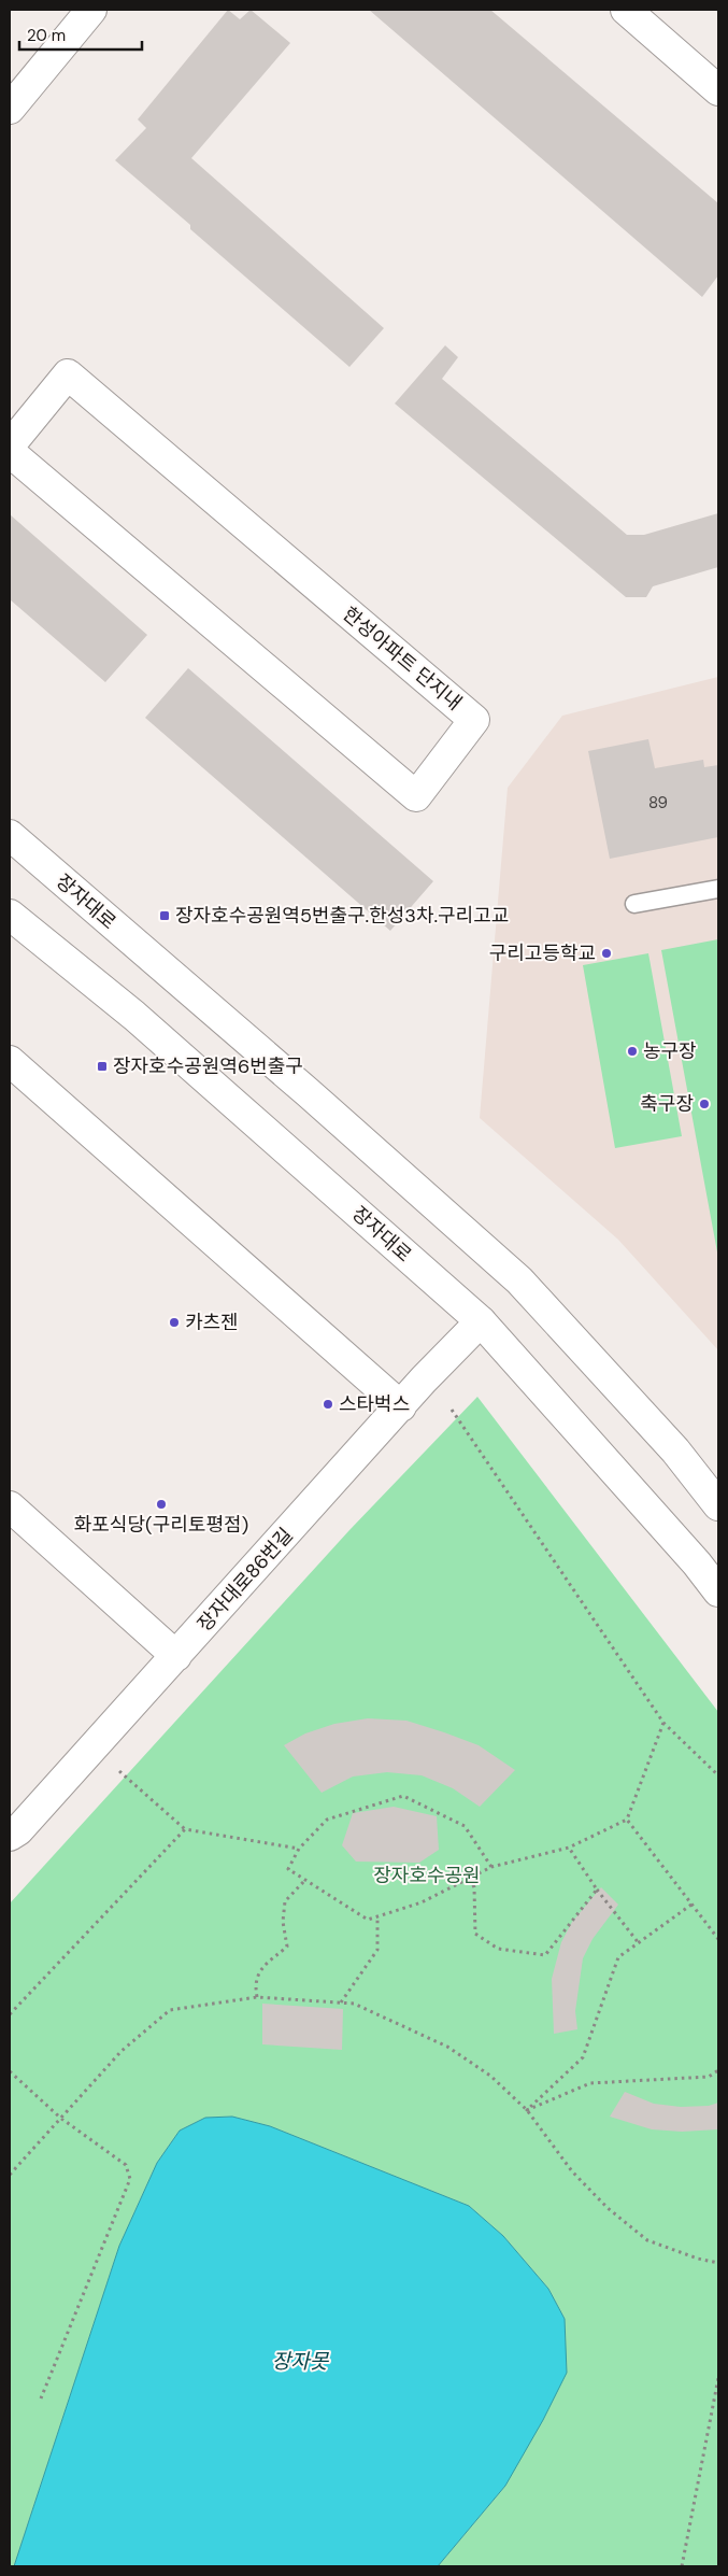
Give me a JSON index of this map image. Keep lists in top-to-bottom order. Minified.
{"streets":{"street":["한성아파트 단지내","장자대로","장자대로86번길"]},"crossings":[["장자대로","장자대로86번길"]],"water":["장자못"],"parks":["장자호수공원"],"places":{"transit":["장자호수공원역5번출구.한성3차.구리고교","장자호수공원역6번출구"],"other":["구리고등학교","농구장","축구장","카츠젠","스타벅스","화포식당(구리토평점)"]},"house_numbers":["89"],"scale_bar":"20 m"}
